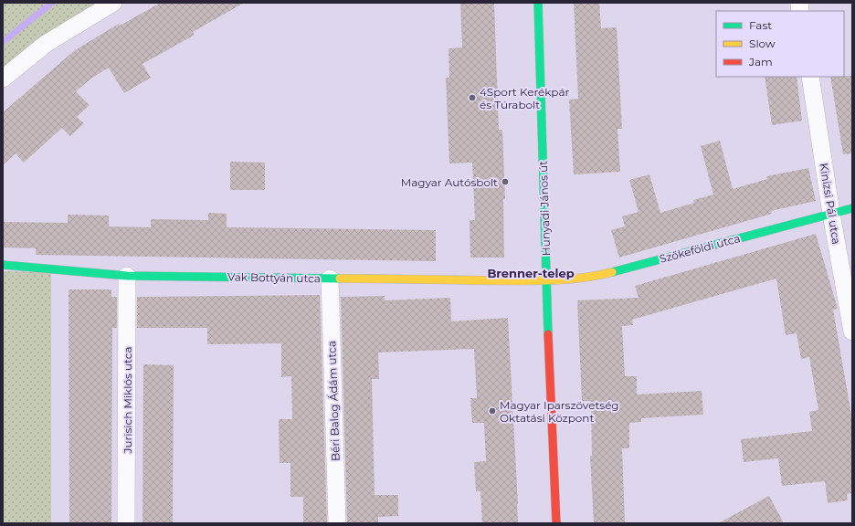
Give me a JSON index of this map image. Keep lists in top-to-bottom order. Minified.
{"streets":{"street":["Kinizsi Pál utca","Hunyadi János út","Szőkeföldi utca","Vak Bottyán utca","Jurisich Miklós utca","Béri Balog Ádám utca"]},"crossings":[["Kinizsi Pál utca","Szőkeföldi utca"],["Hunyadi János út","Szőkeföldi utca"],["Hunyadi János út","Vak Bottyán utca"],["Szőkeföldi utca","Vak Bottyán utca"],["Vak Bottyán utca","Jurisich Miklós utca"],["Vak Bottyán utca","Béri Balog Ádám utca"]],"districts":["Brenner-telep"],"places":["4Sport Kerékpár és Túrabolt","Magyar Autósbolt","Magyar Iparszövetség Oktatási Központ"],"legend":["Fast","Slow","Jam"]}
